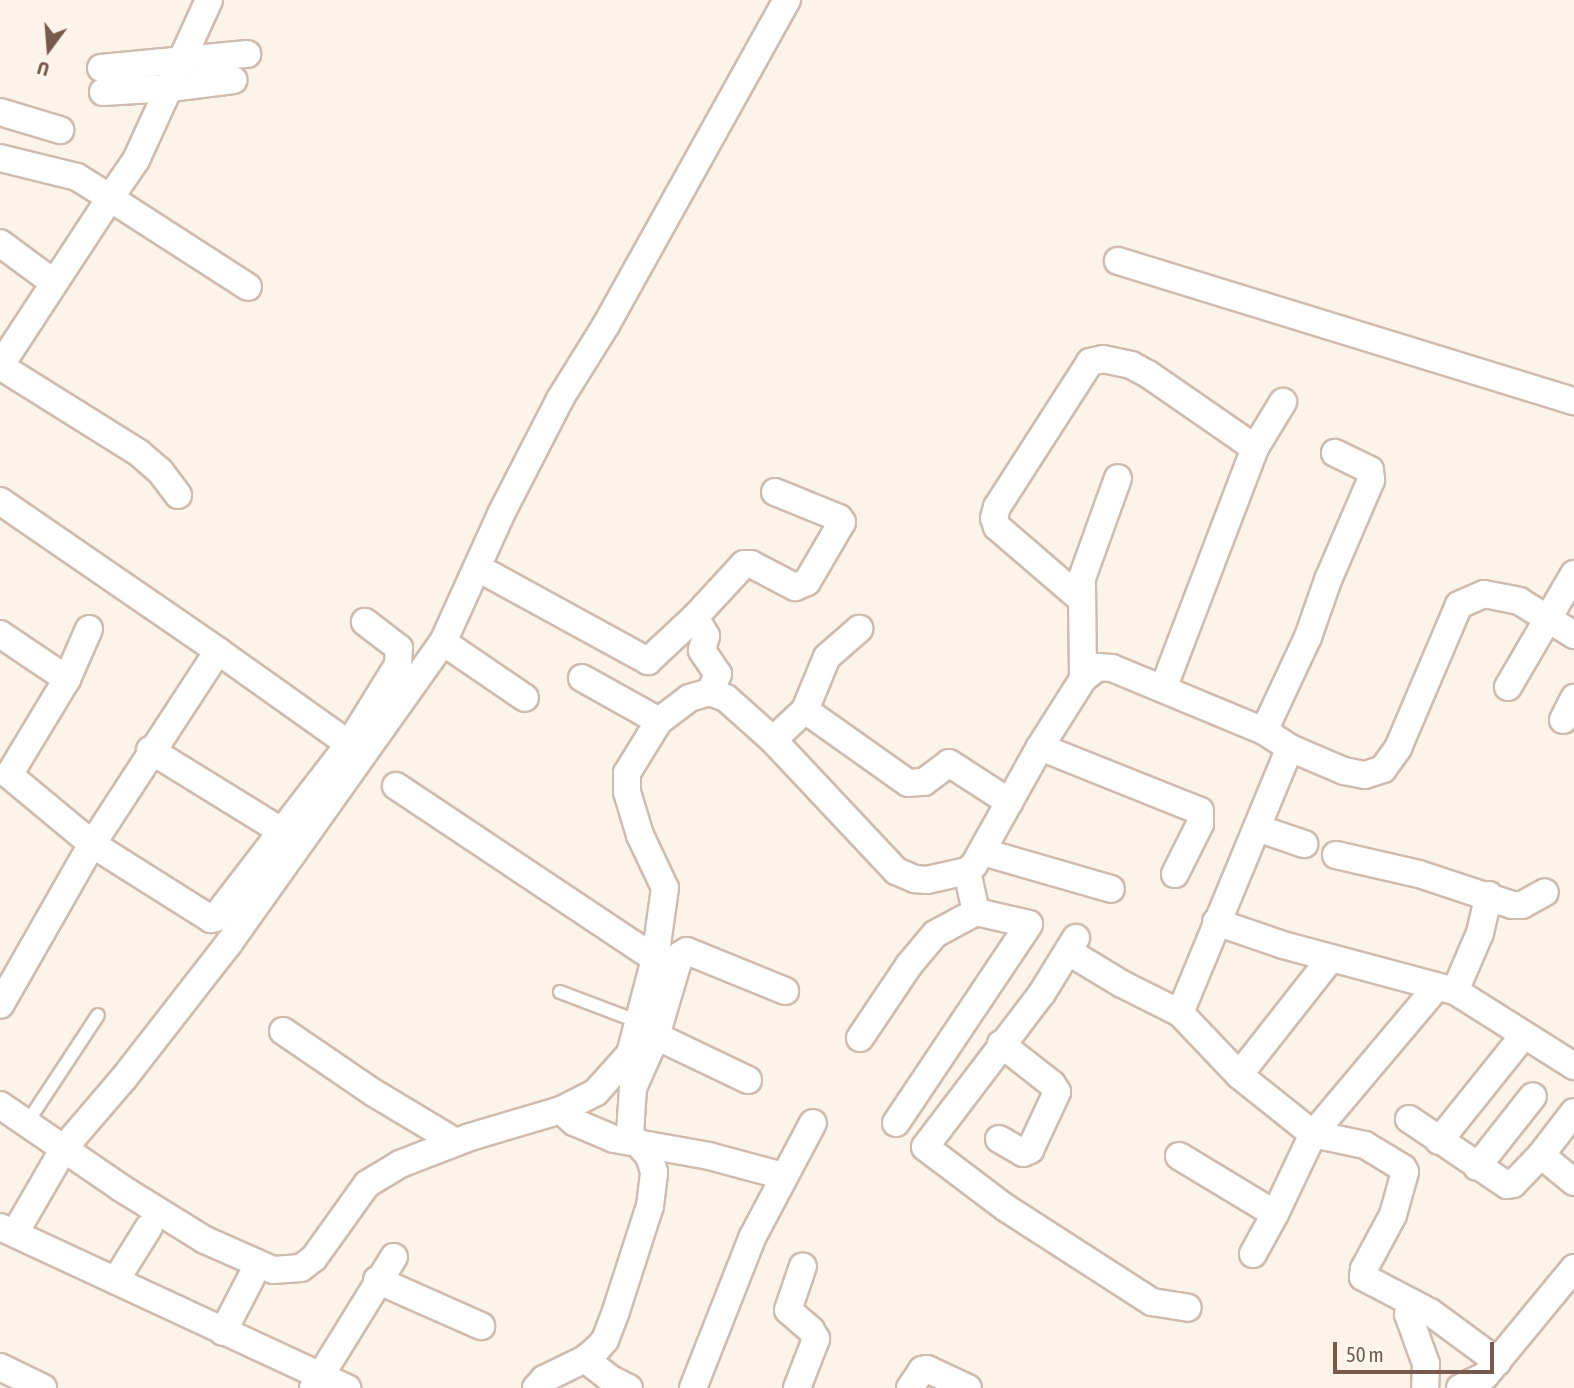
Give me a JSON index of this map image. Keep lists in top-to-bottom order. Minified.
{"scale_bar":"50 m","north":"bottom"}
